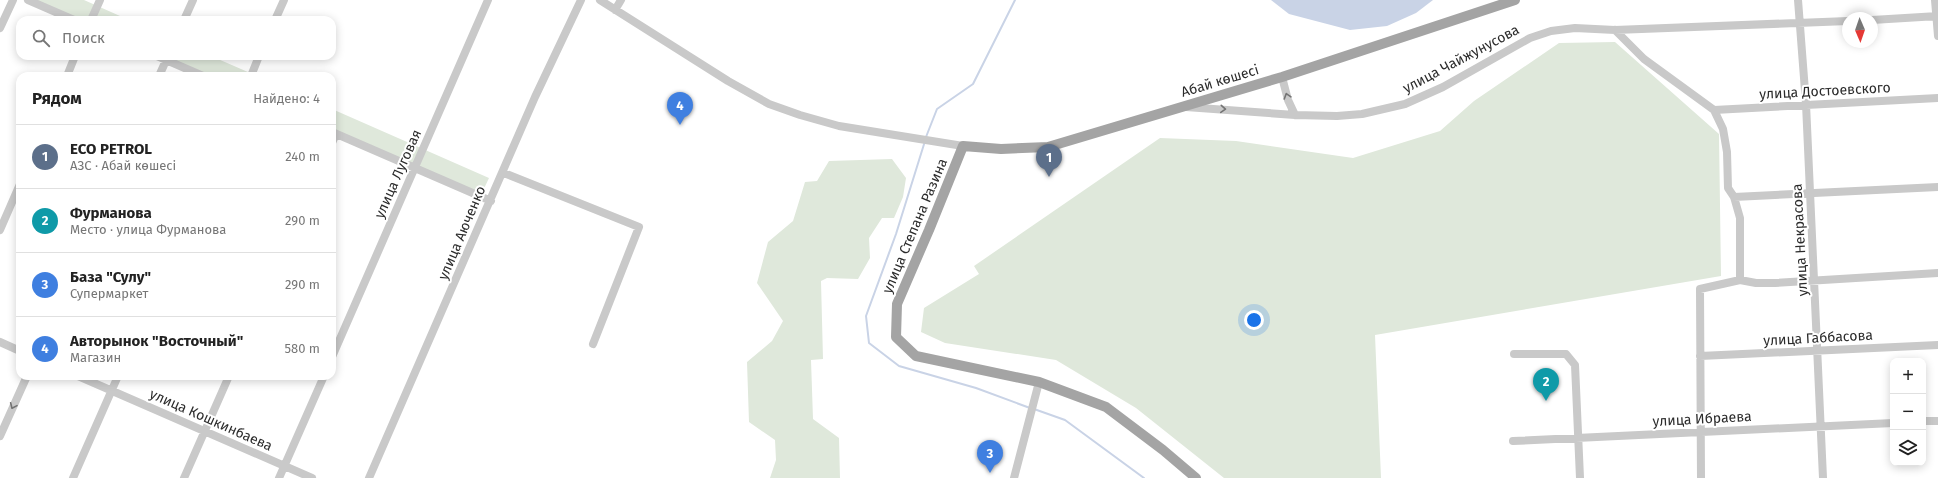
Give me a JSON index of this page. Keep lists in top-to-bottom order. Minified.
{"streets":{"main road":["Абай көшесі","улица Степана Разина"],"street":["улица Чайжунусова","улица Достоевского","улица Луговая","улица Аюченко","улица Некрасова","улица Габбасова","улица Ибраева","улица Кошкинбаева"]},"crossings":[["улица Чайжунусова","Абай көшесі"],["улица Чайжунусова","улица Некрасова"],["Абай көшесі","улица Степана Разина"],["улица Достоевского","улица Некрасова"],["улица Некрасова","улица Габбасова"],["улица Некрасова","улица Ибраева"]],"north":"bottom","page":{"search":"Поиск","heading":["Рядом","Найдено: 4"],"pins":["4","1","2","3"],"list":[{"mark":"1","name":"ECO PETROL","note":"АЗС · Абай көшесі","value":"240 m"},{"mark":"2","name":"Фурманова","note":"Место · улица Фурманова","value":"290 m"},{"mark":"3","name":"База \"Сулу\"","note":"Супермаркет","value":"290 m"},{"mark":"4","name":"Авторынок \"Восточный\"","note":"Магазин","value":"580 m"}],"map_buttons":["+","−"]}}
